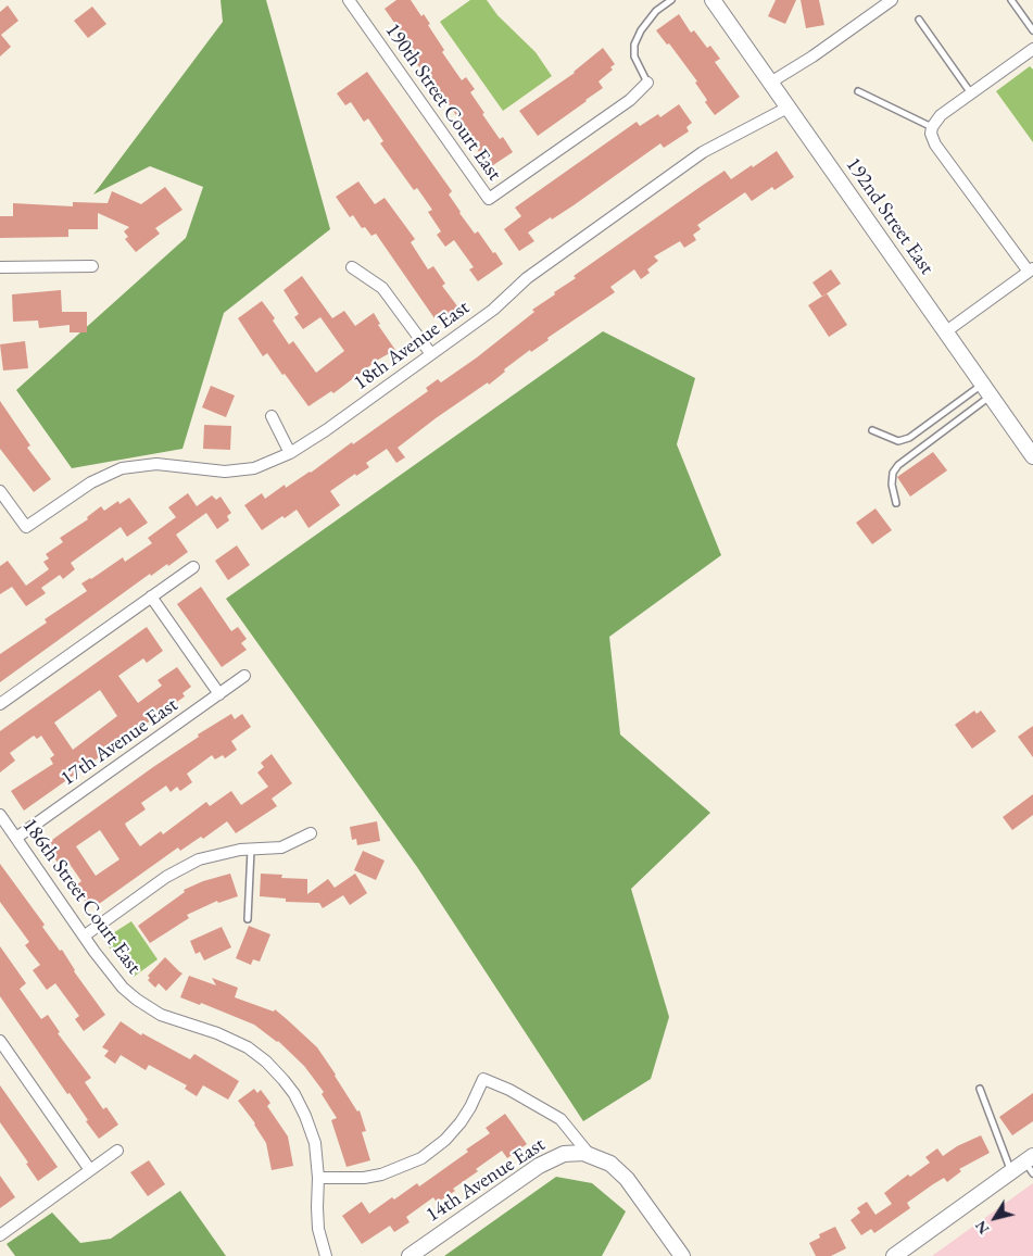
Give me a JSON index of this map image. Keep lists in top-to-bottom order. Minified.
{"streets":{"street":["190th Street Court East","192nd Street East","18th Avenue East","17th Avenue East","186th Street Court East","14th Avenue East"]},"crossings":[["192nd Street East","18th Avenue East"],["17th Avenue East","186th Street Court East"]],"north":"bottom left"}
